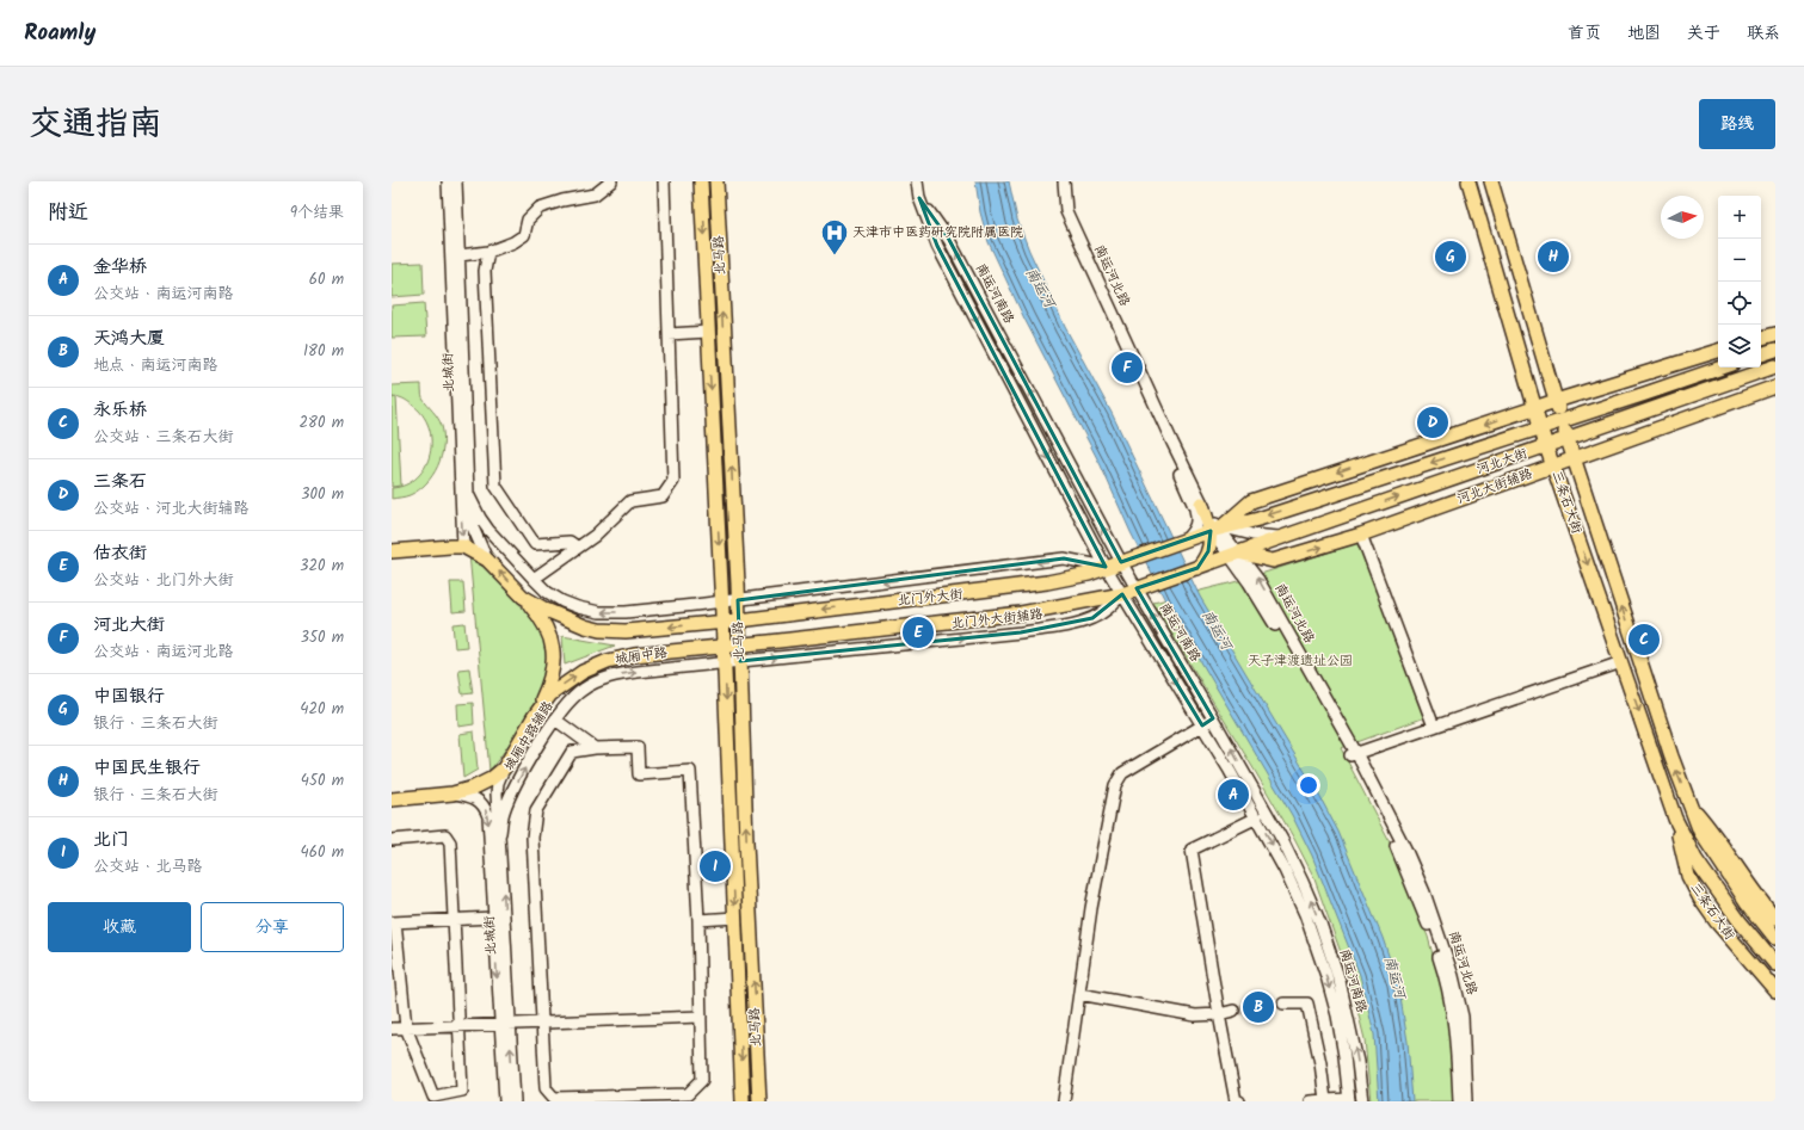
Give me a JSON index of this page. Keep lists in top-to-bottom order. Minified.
{"streets":{"main road":["北马路","河北大街","河北大街辅路","三条石大街","北门外大街","城厢中路"],"street":["南运河北路","南运河南路","北城街","北门外大街辅路","城厢中路辅路"]},"crossings":[["北马路","北门外大街"],["北马路","北门外大街辅路"],["北马路","城厢中路"],["北马路","城厢中路辅路"],["南运河北路","河北大街"],["南运河北路","河北大街辅路"],["南运河南路","河北大街"],["南运河南路","北门外大街"],["南运河南路","北门外大街辅路"],["北城街","城厢中路"],["北城街","城厢中路辅路"],["河北大街","河北大街辅路"],["河北大街","三条石大街"],["河北大街","北门外大街"],["河北大街辅路","三条石大街"],["北门外大街","北门外大街辅路"],["北门外大街","城厢中路"],["北门外大街辅路","城厢中路辅路"]],"one_way":["城厢中路辅路"],"water":["南运河"],"parks":["天子津渡遗址公园"],"places":{"hospital":["天津市中医药研究院附属医院"]},"north":"right","page":{"header":"Roamly","nav":["首页","地图","关于","联系"],"title":"交通指南","buttons":["路线",["收藏","分享"]],"heading":["附近","9个结果"],"map_buttons":["+","−"],"pins":["G","H","F","D","E","C","A","I","B"],"list":[{"mark":"A","name":"金华桥","note":"公交站 · 南运河南路","value":"60 m"},{"mark":"B","name":"天鸿大厦","note":"地点 · 南运河南路","value":"180 m"},{"mark":"C","name":"永乐桥","note":"公交站 · 三条石大街","value":"280 m"},{"mark":"D","name":"三条石","note":"公交站 · 河北大街辅路","value":"300 m"},{"mark":"E","name":"估衣街","note":"公交站 · 北门外大街","value":"320 m"},{"mark":"F","name":"河北大街","note":"公交站 · 南运河北路","value":"350 m"},{"mark":"G","name":"中国银行","note":"银行 · 三条石大街","value":"420 m"},{"mark":"H","name":"中国民生银行","note":"银行 · 三条石大街","value":"450 m"},{"mark":"I","name":"北门","note":"公交站 · 北马路","value":"460 m"}]}}
